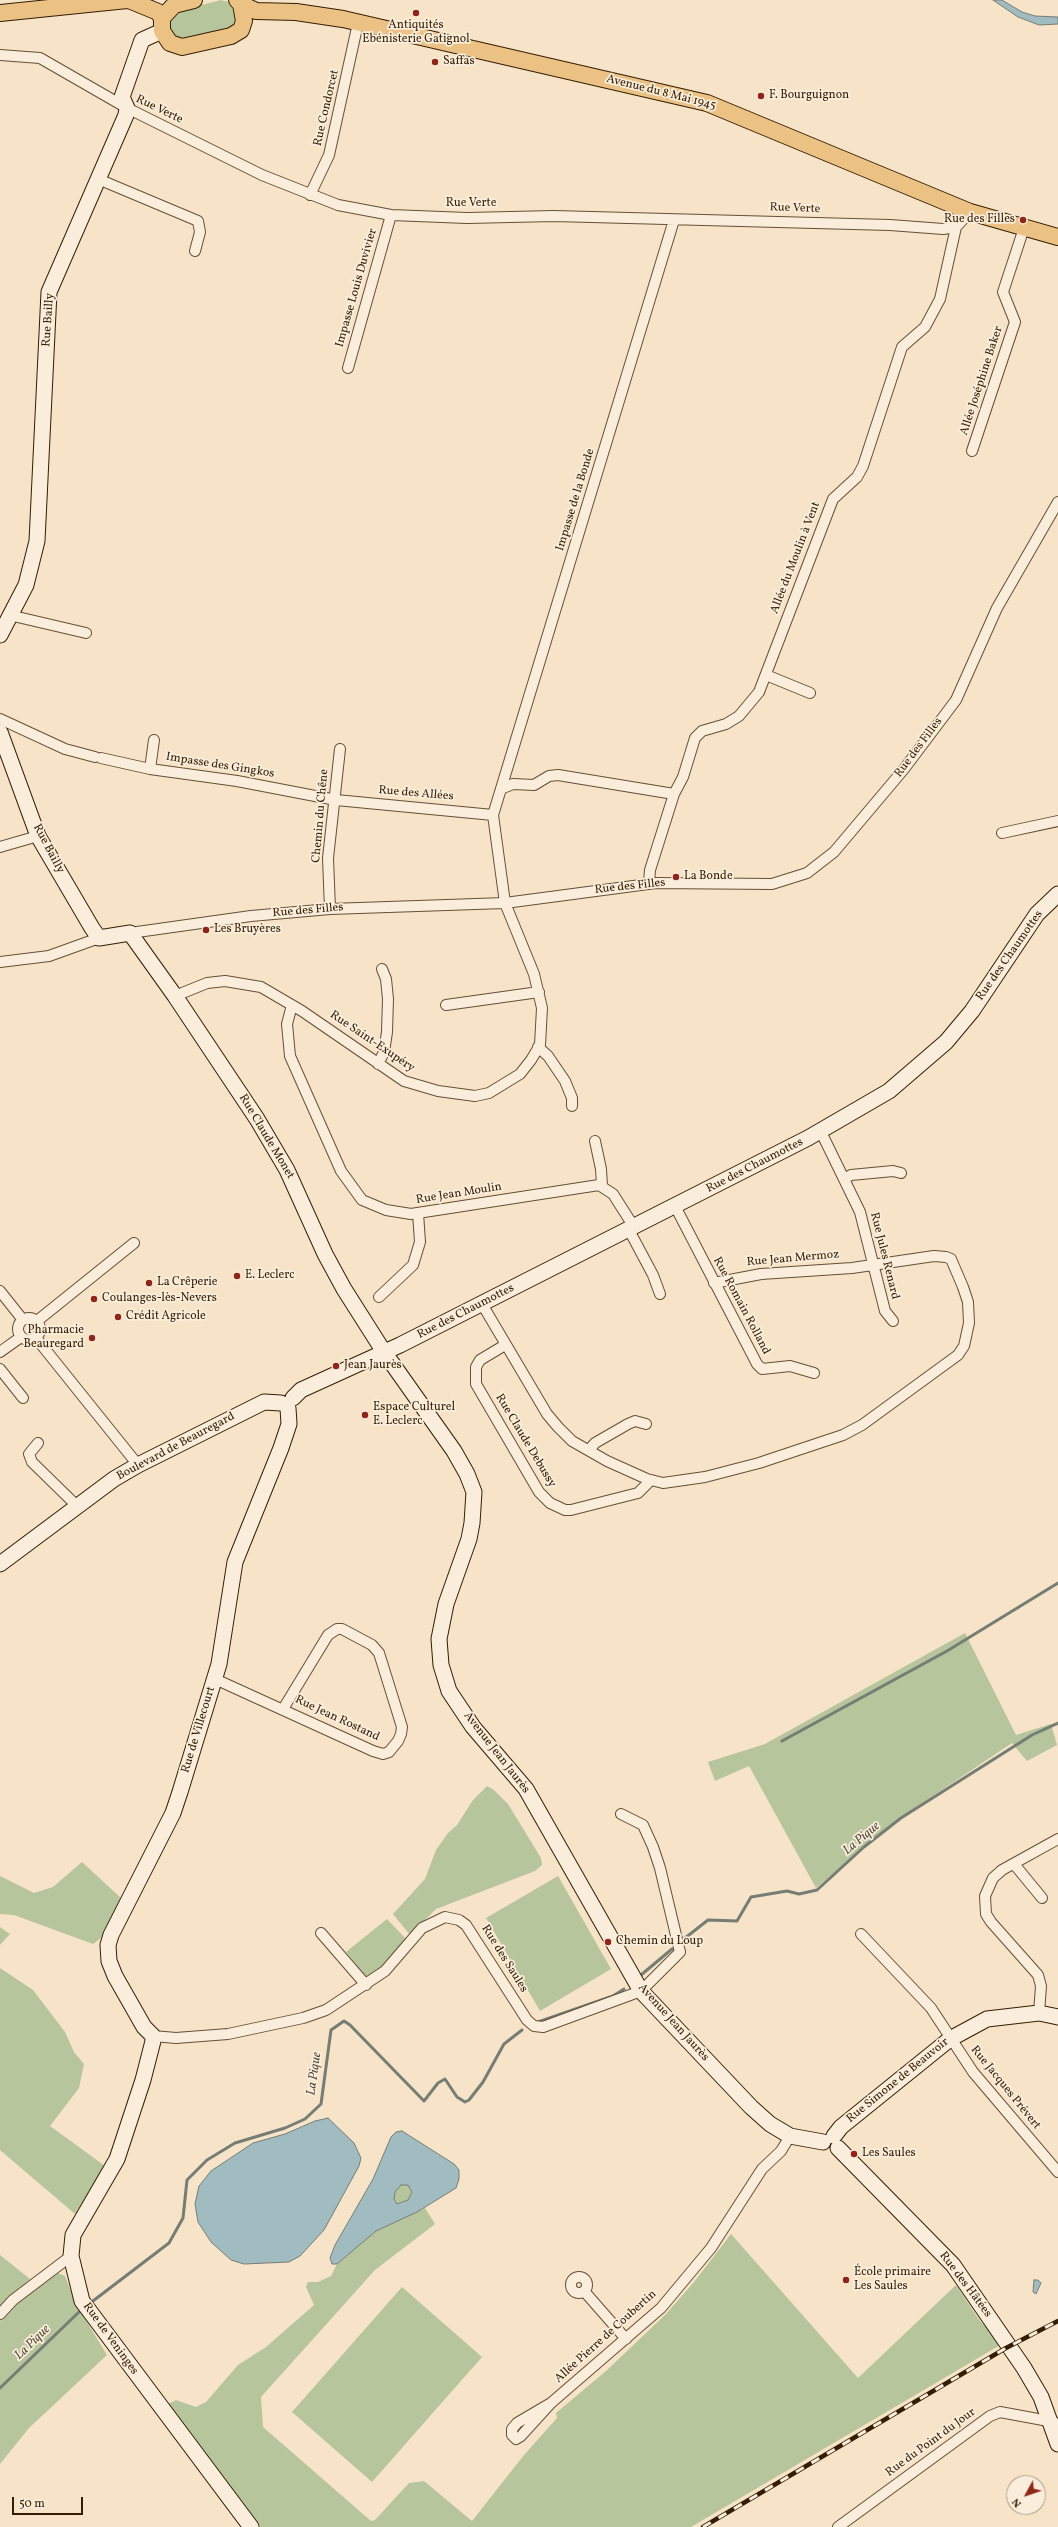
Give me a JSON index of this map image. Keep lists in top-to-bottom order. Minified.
{"streets":{"main road":["Avenue du 8 Mai 1945"],"street":["Rue Condorcet","Rue Verte","Impasse Louis Duvivier","Rue Bailly","Allée Joséphine Baker","Impasse de la Bonde","Allée du Moulin à Vent","Rue des Filles","Impasse des Gingkos","Rue des Allées","Chemin du Chêne","Rue des Chaumottes","Rue Saint-Exupéry","Rue Claude Monet","Rue Jean Moulin","Rue Jules Renard","Rue Jean Mermoz","Rue Romain Rolland","Rue Claude Debussy","Boulevard de Beauregard","Rue Jean Rostand","Rue de Villecourt","Avenue Jean Jaurès","Rue des Saules","Rue Simone de Beauvoir","Rue Jacques Prévert","Rue des Hâtées","Allée Pierre de Coubertin","Rue de Veninges","Rue du Point du Jour"]},"crossings":[["Avenue du 8 Mai 1945","Rue Condorcet"],["Avenue du 8 Mai 1945","Rue Bailly"],["Avenue du 8 Mai 1945","Allée Joséphine Baker"],["Rue Condorcet","Rue Verte"],["Rue Verte","Impasse Louis Duvivier"],["Rue Verte","Rue Bailly"],["Rue Verte","Impasse de la Bonde"],["Rue Verte","Allée du Moulin à Vent"],["Rue Bailly","Rue des Filles"],["Impasse de la Bonde","Rue des Allées"],["Impasse de la Bonde","Rue Saint-Exupéry"],["Allée du Moulin à Vent","Rue des Filles"],["Rue des Filles","Chemin du Chêne"],["Rue des Filles","Rue Saint-Exupéry"],["Rue des Filles","Rue Claude Monet"],["Impasse des Gingkos","Rue des Allées"],["Impasse des Gingkos","Chemin du Chêne"],["Rue des Allées","Chemin du Chêne"],["Rue des Allées","Rue Saint-Exupéry"],["Rue des Chaumottes","Rue Claude Monet"],["Rue des Chaumottes","Rue Jules Renard"],["Rue des Chaumottes","Rue Romain Rolland"],["Rue des Chaumottes","Avenue Jean Jaurès"],["Rue Saint-Exupéry","Rue Claude Monet"],["Rue Saint-Exupéry","Rue Jean Moulin"],["Rue Claude Monet","Avenue Jean Jaurès"],["Rue Jules Renard","Rue Jean Mermoz"],["Rue Jean Mermoz","Rue Romain Rolland"],["Rue Jean Mermoz","Rue Claude Debussy"],["Boulevard de Beauregard","Rue de Villecourt"],["Rue Jean Rostand","Rue de Villecourt"],["Rue de Villecourt","Rue des Saules"],["Rue de Villecourt","Rue de Veninges"],["Avenue Jean Jaurès","Rue des Saules"],["Avenue Jean Jaurès","Rue Simone de Beauvoir"],["Avenue Jean Jaurès","Rue des Hâtées"],["Avenue Jean Jaurès","Allée Pierre de Coubertin"],["Rue des Saules","Rue de Veninges"],["Rue Simone de Beauvoir","Rue Jacques Prévert"],["Rue Simone de Beauvoir","Rue des Hâtées"],["Rue des Hâtées","Rue du Point du Jour"]],"water":["La Pique"],"places":["Antiquités Ebénisterie Gatignol","Saffas","F. Bourguignon","Rue des Filles","La Bonde","Les Bruyères","E. Leclerc","La Crêperie","Coulanges-lès-Nevers","Crédit Agricole","Pharmacie Beauregard","Jean Jaurès","Espace Culturel E. Leclerc","Chemin du Loup","Les Saules","École primaire Les Saules"],"scale_bar":"50 m","north":"bottom left"}
